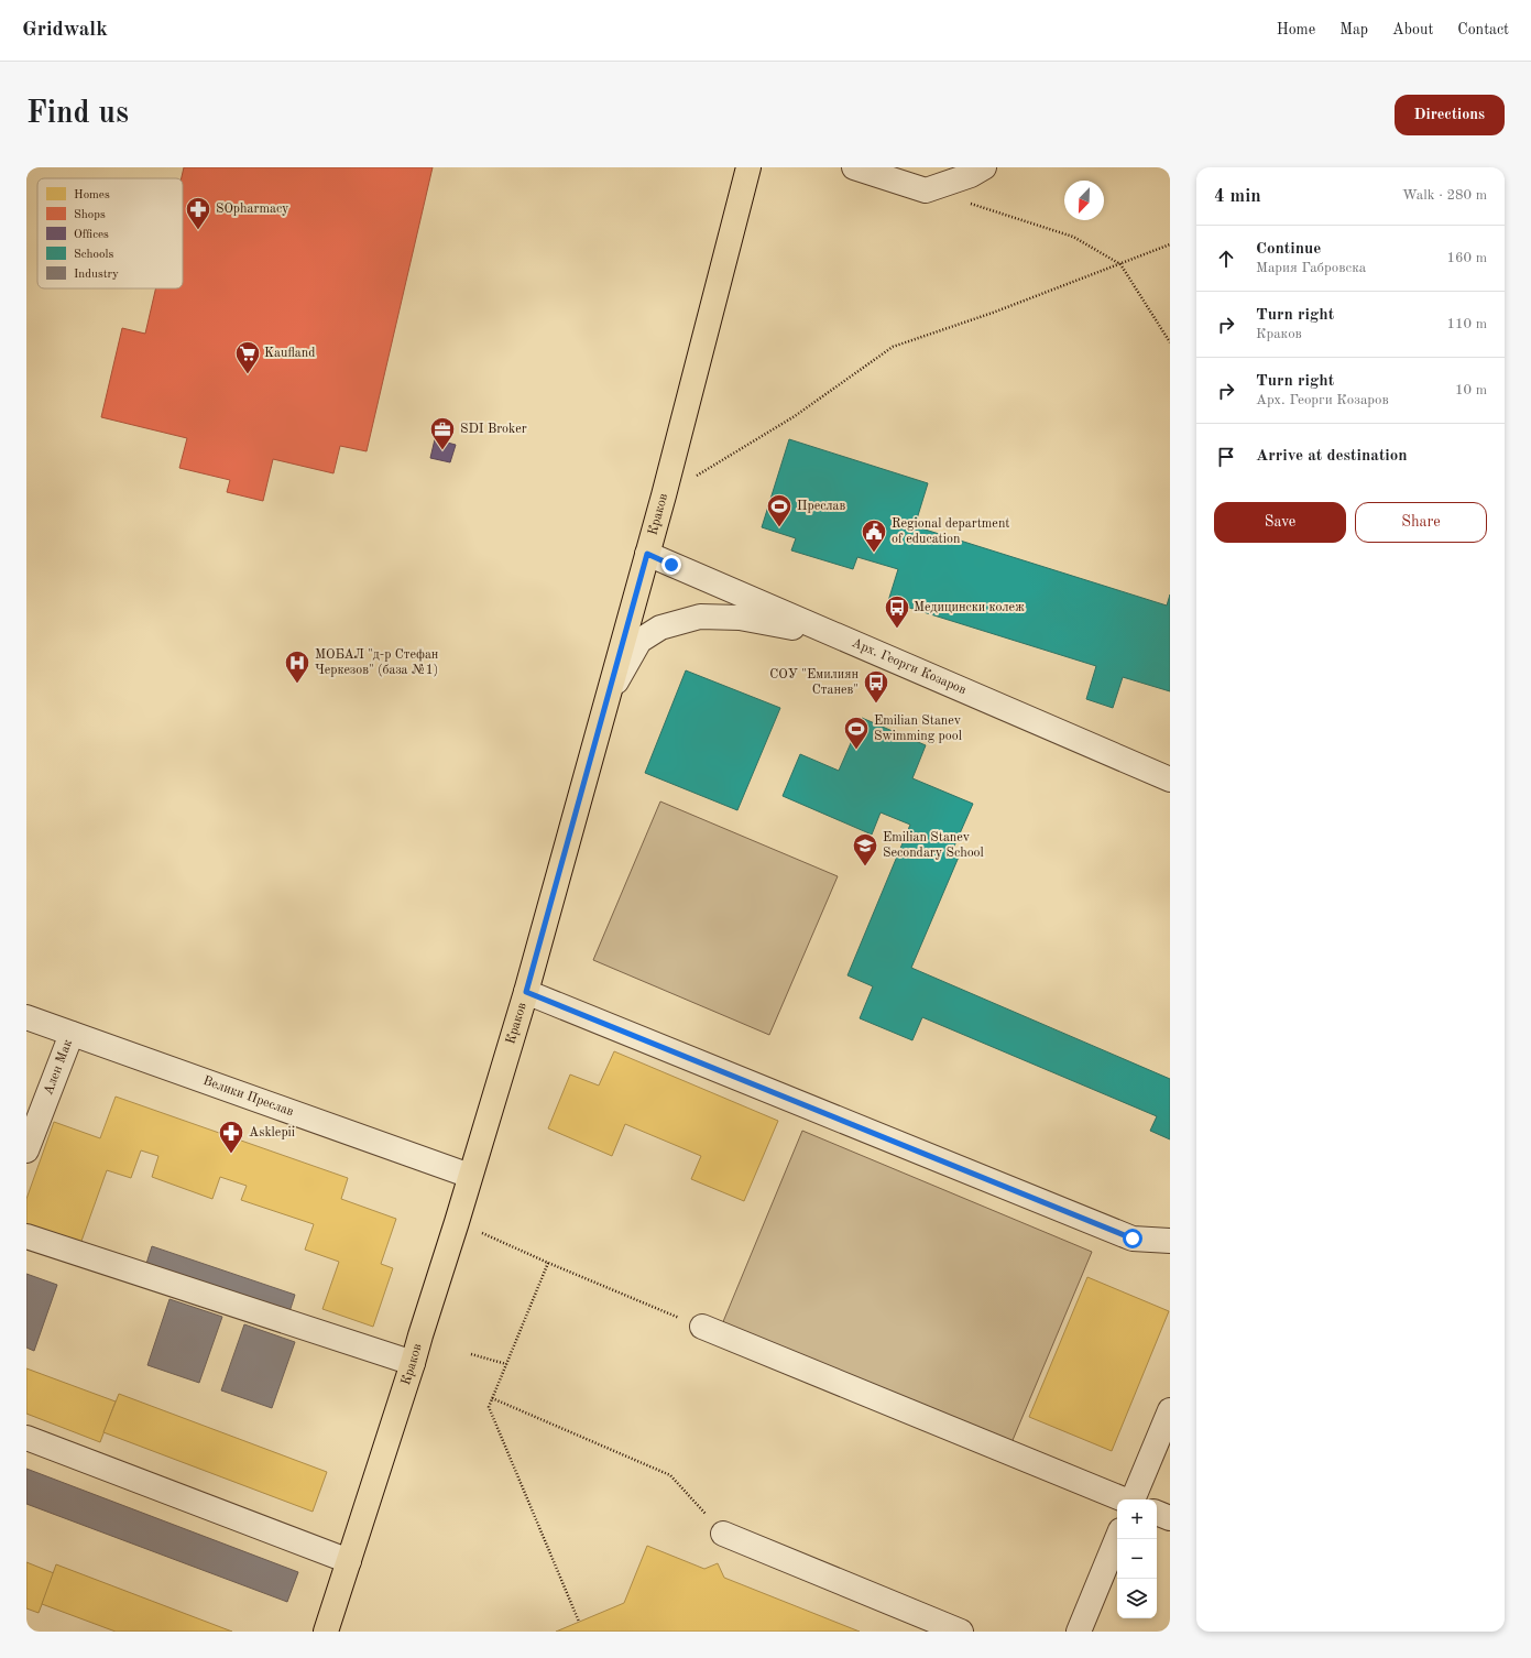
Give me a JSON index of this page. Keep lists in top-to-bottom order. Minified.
{"streets":{"main road":["Краков"],"street":["Арх. Георги Козаров","Ален Мак","Велики Преслав"]},"crossings":[["Краков","Арх. Георги Козаров"],["Краков","Велики Преслав"],["Ален Мак","Велики Преслав"]],"places":{"pharmacy":["SOpharmacy","Asklepii"],"supermarket":["Kaufland"],"office":["SDI Broker"],"sports":["Преслав","Emilian Stanev Swimming pool"],"public building":["Regional department of education"],"bus stop":["Медицински колеж","СОУ \"Емилиян Станев\""],"hospital":["МОБАЛ \"д-р Стефан Черкезов\" (база №1)"],"school or university":["Emilian Stanev Secondary School"]},"legend":["Homes","Shops","Offices","Schools","Industry"],"north":"bottom left","page":{"header":"Gridwalk","nav":["Home","Map","About","Contact"],"buttons":["Directions",["Save","Share"]],"title":"Find us","heading":["4 min","Walk · 280 m"],"list":[["Continue","Мария Габровска","160 m"],["Turn right","Краков","110 m"],["Turn right","Арх. Георги Козаров","10 m"],"Arrive at destination"],"map_buttons":["+","−"]}}
